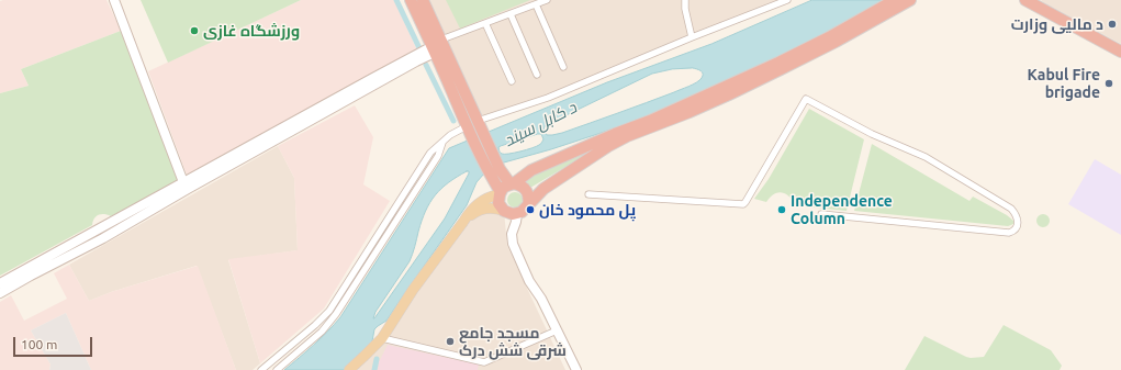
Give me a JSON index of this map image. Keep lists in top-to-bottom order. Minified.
{"water":["د کابل سيند"],"places":["د مالیی وزارت","ورزشگاه غازی","Kabul Fire brigade","پل محمود خان","Independence Column","مسجد جامع شرقی شش درک"],"scale_bar":"100 m"}
